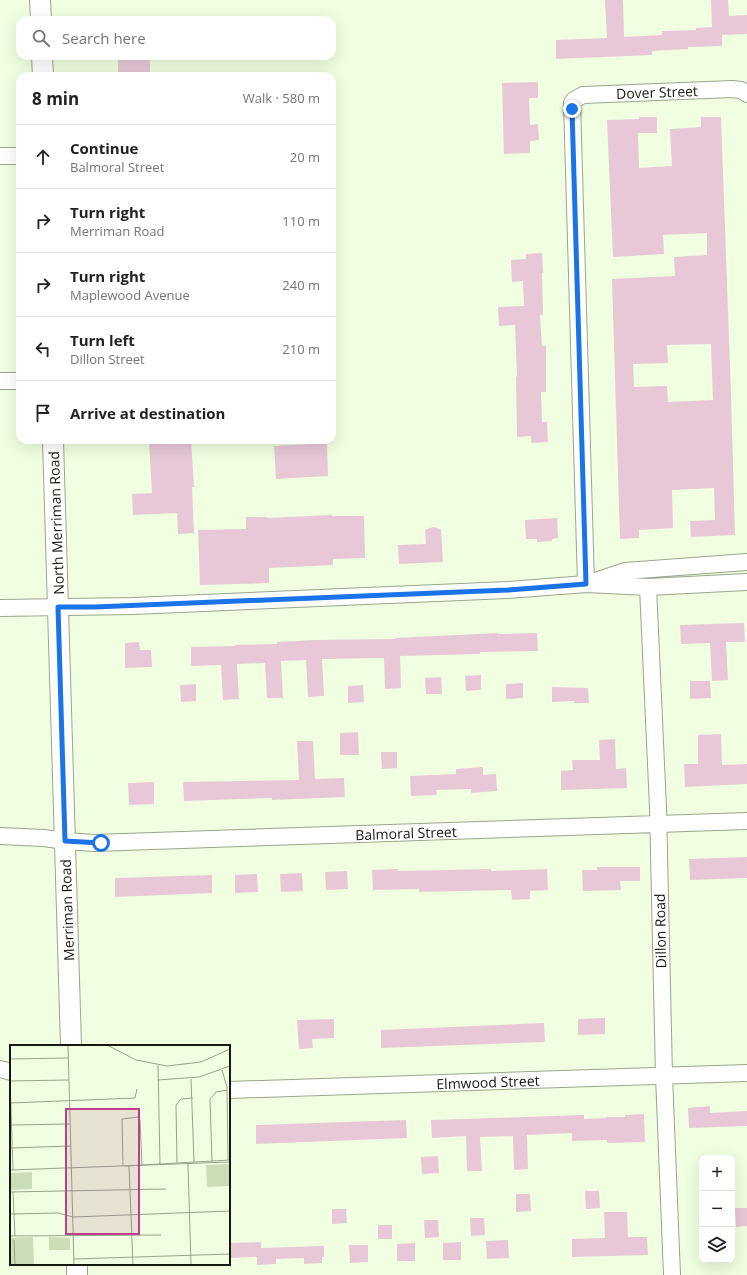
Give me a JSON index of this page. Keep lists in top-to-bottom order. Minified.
{"streets":{"main road":["North Merriman Road","Merriman Road"],"street":["Dover Street","Balmoral Street","Dillon Road","Elmwood Street"]},"crossings":[["North Merriman Road","Merriman Road"],["Balmoral Street","Merriman Road"],["Balmoral Street","Dillon Road"],["Dillon Road","Elmwood Street"]],"page":{"search":"Search here","heading":["8 min","Walk · 580 m"],"list":[["Continue","Balmoral Street","20 m"],["Turn right","Merriman Road","110 m"],["Turn right","Maplewood Avenue","240 m"],["Turn left","Dillon Street","210 m"],"Arrive at destination"],"map_buttons":["+","−"]}}
